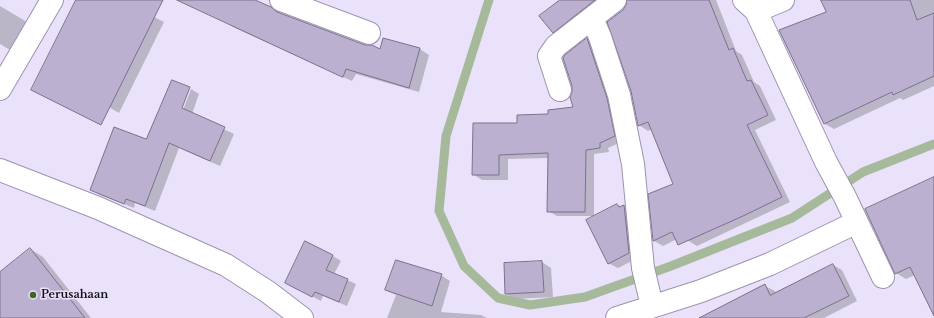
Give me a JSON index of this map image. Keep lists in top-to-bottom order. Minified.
{"places":["Perusahaan"]}
